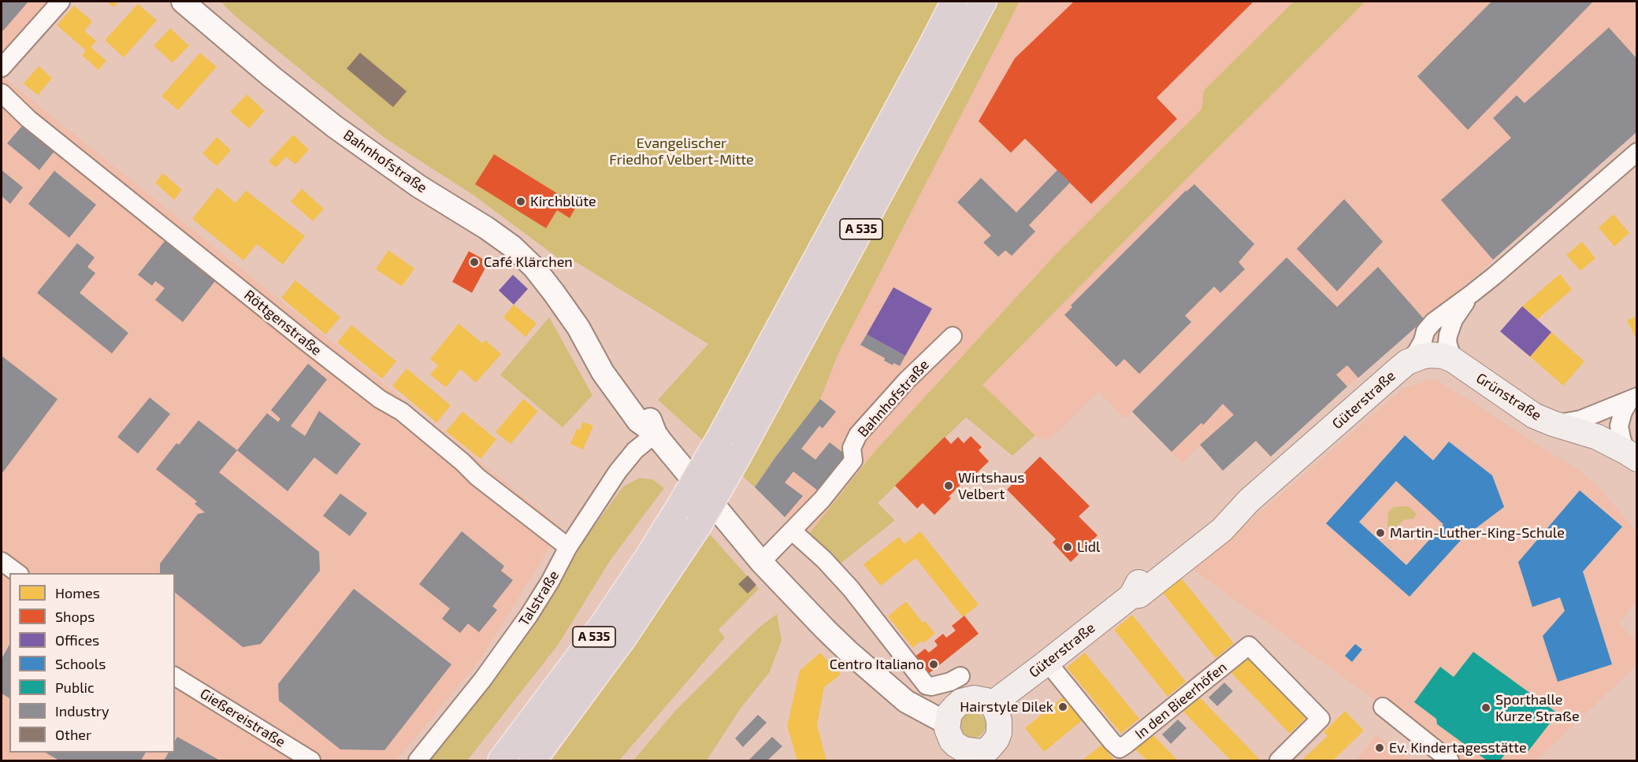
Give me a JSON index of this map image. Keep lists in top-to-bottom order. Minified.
{"streets":{"highway":["A 535"],"main road":["Grünstraße","Güterstraße"],"street":["Bahnhofstraße","Röttgenstraße","Talstraße","In den Bieerhöfen","Gießereistraße"]},"crossings":[["Bahnhofstraße","Güterstraße"],["Bahnhofstraße","Talstraße"],["Röttgenstraße","Talstraße"],["Grünstraße","Güterstraße"],["Güterstraße","In den Bieerhöfen"]],"parks":["Evangelischer Friedhof Velbert-Mitte"],"places":["Kirchblüte","Café Klärchen","Wirtshaus Velbert","Martin-Luther-King-Schule","Lidl","Centro Italiano","Hairstyle Dilek","Sporthalle Kurze Straße","Ev. Kindertagesstätte"],"legend":["Homes","Shops","Offices","Schools","Public","Industry","Other"]}
